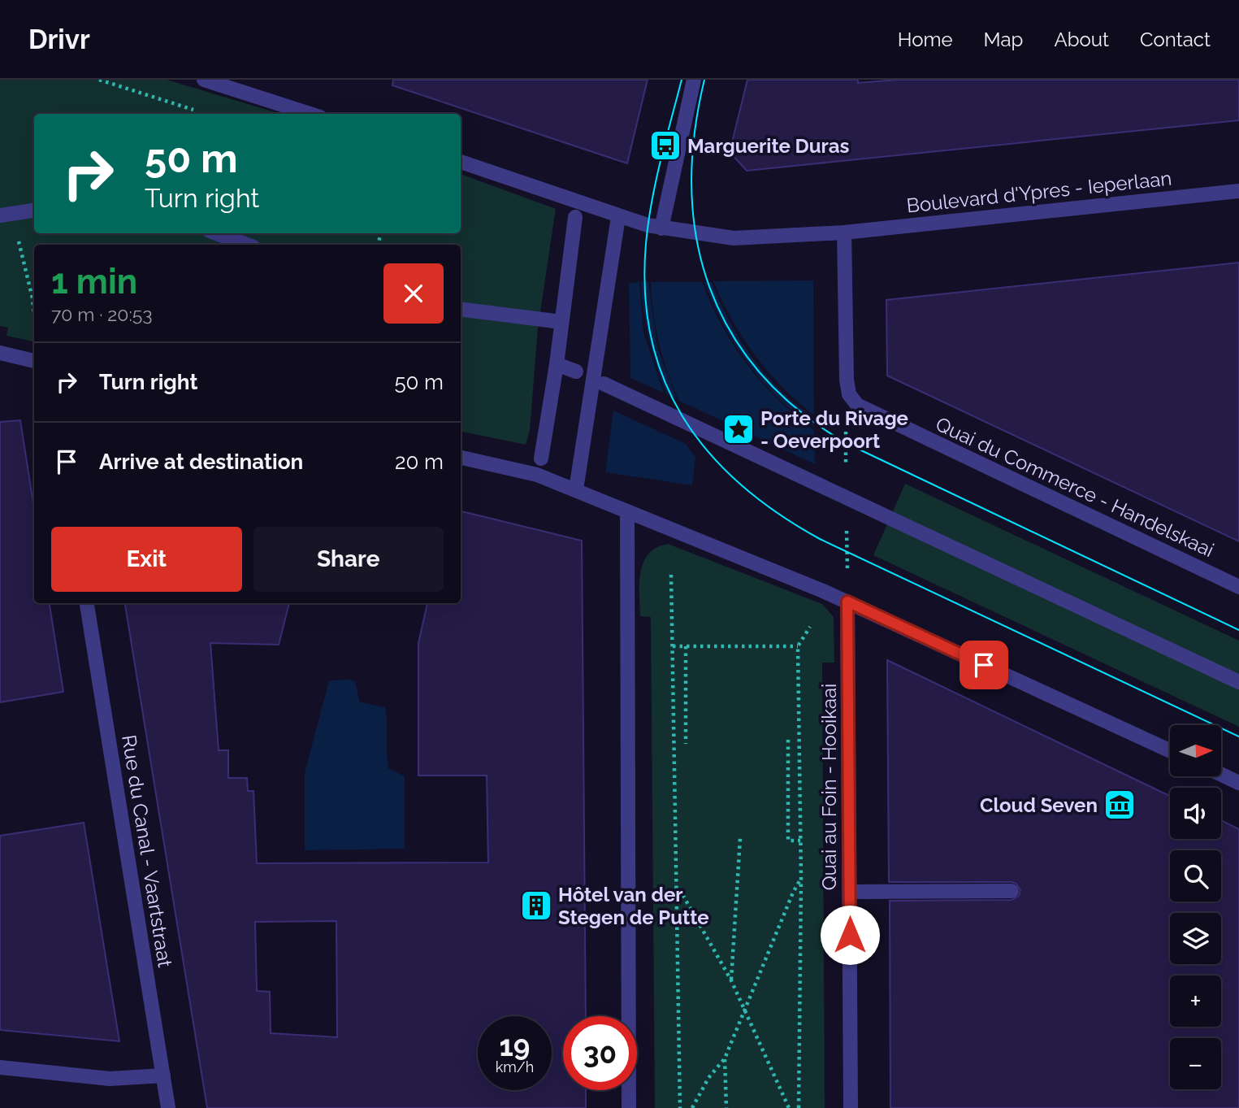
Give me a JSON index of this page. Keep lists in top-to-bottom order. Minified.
{"streets":{"street":["Boulevard d'Ypres - Ieperlaan","Quai du Commerce - Handelskaai","Quai au Foin - Hooikaai","Rue du Canal - Vaartstraat"]},"crossings":[["Boulevard d'Ypres - Ieperlaan","Quai du Commerce - Handelskaai"]],"places":{"bus stop":["Marguerite Duras"],"place":["Porte du Rivage - Oeverpoort"],"museum":["Cloud Seven"],"building":["Hôtel van der Stegen de Putte"]},"north":"right","page":{"header":"Drivr","nav":["Home","Map","About","Contact"],"turn":["50 m","Turn right"],"heading":["1 min","70 m · 20:53"],"list":[{"name":"Turn right","value":"50 m"},{"name":"Arrive at destination","value":"20 m"}],"buttons":["Exit","Share"],"map_buttons":["+","−"],"speed":"19 km/h","limit":"30"}}
